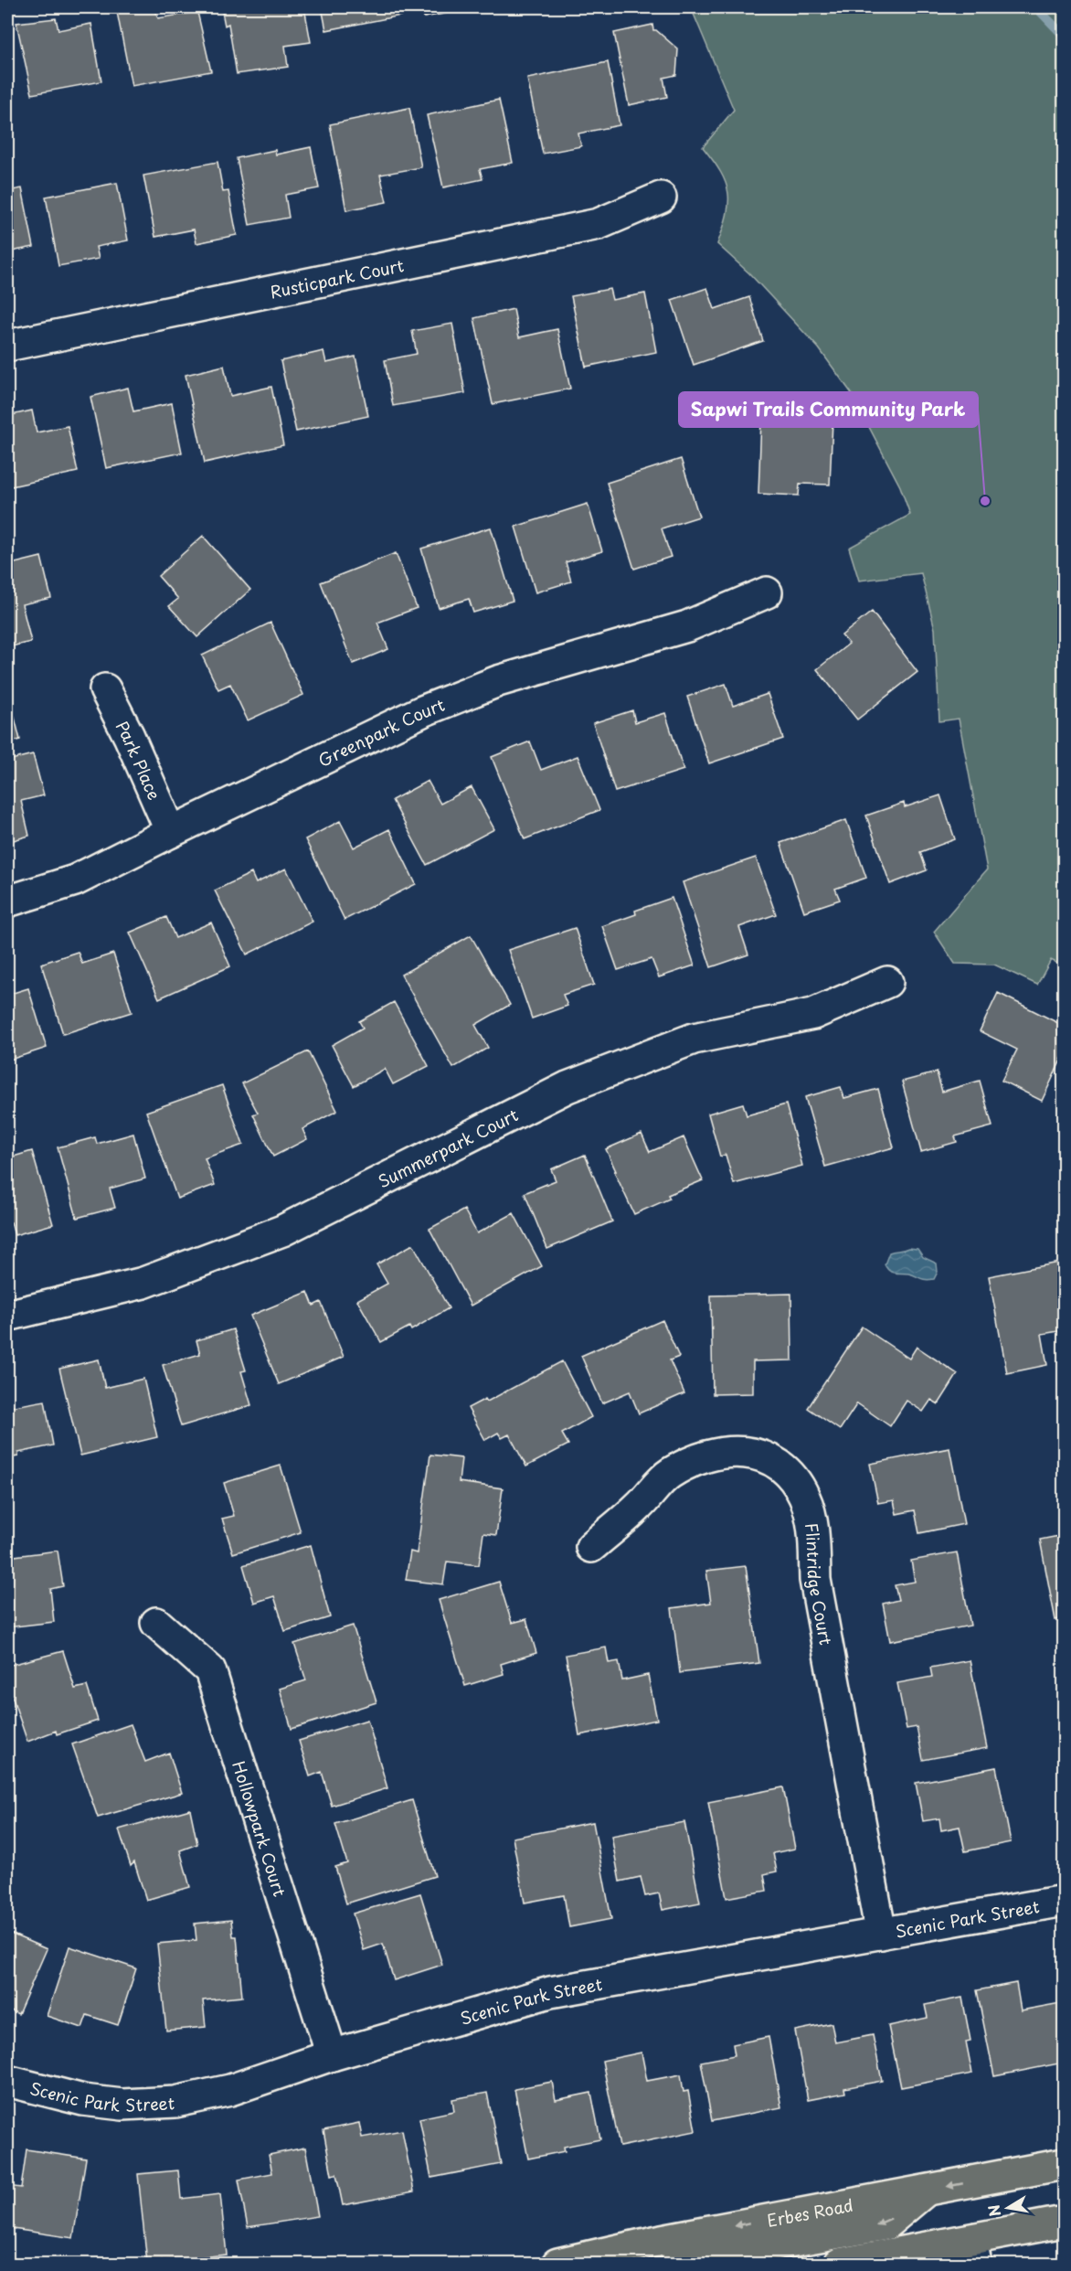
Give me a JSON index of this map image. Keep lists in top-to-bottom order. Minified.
{"streets":{"main road":["Erbes Road"],"street":["Rusticpark Court","Greenpark Court","Park Place","Summerpark Court","Flintridge Court","Hollowpark Court","Scenic Park Street"]},"crossings":[["Greenpark Court","Park Place"],["Flintridge Court","Scenic Park Street"],["Hollowpark Court","Scenic Park Street"]],"places":["Sapwi Trails Community Park"],"north":"left"}
